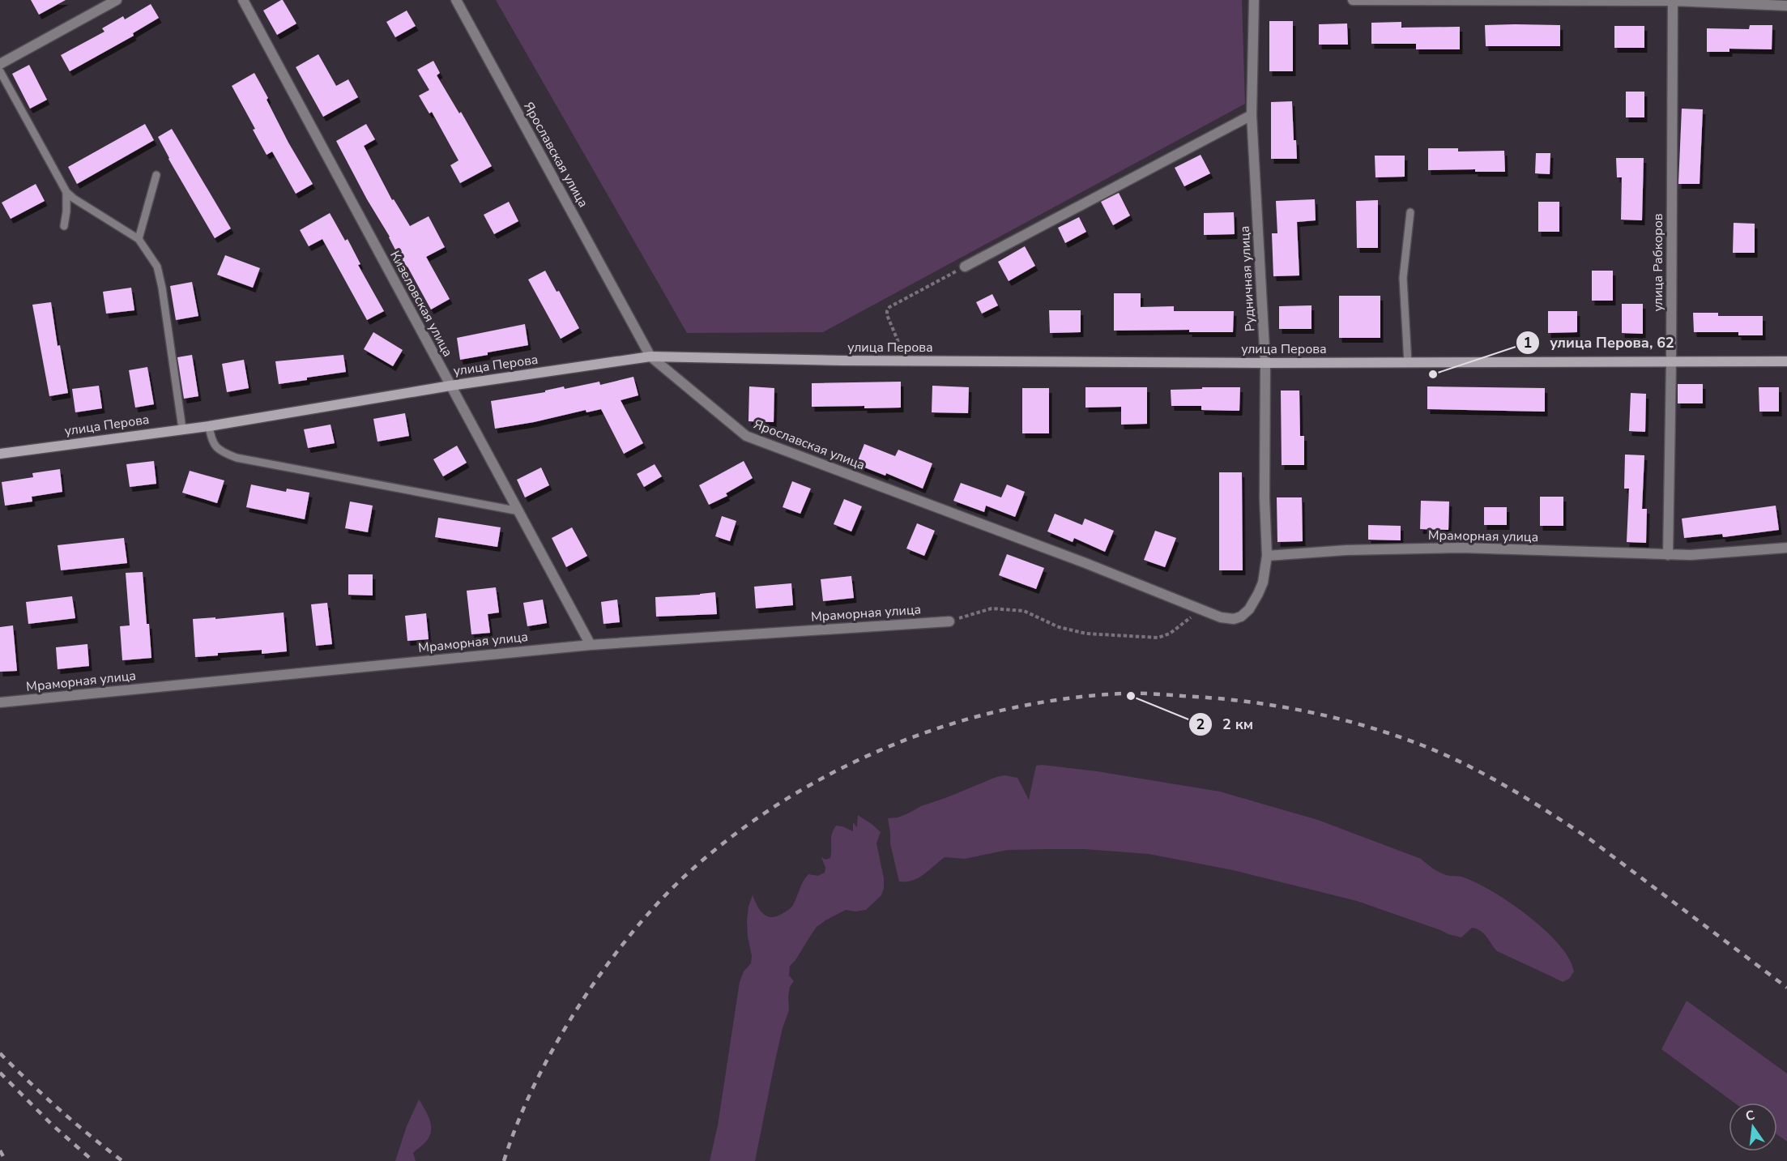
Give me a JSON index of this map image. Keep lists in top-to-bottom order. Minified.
{"streets":{"main road":["улица Перова"],"street":["Ярославская улица","улица Рабкоров","Рудничная улица","Кизеловская улица","Мраморная улица"]},"crossings":[["Ярославская улица","Рудничная улица"],["Ярославская улица","улица Перова"],["Ярославская улица","Мраморная улица"],["улица Рабкоров","улица Перова"],["улица Рабкоров","Мраморная улица"],["Рудничная улица","улица Перова"],["Рудничная улица","Мраморная улица"],["Кизеловская улица","улица Перова"],["Кизеловская улица","Мраморная улица"]],"places":["улица Перова, 62","2 км"],"north":"top"}
